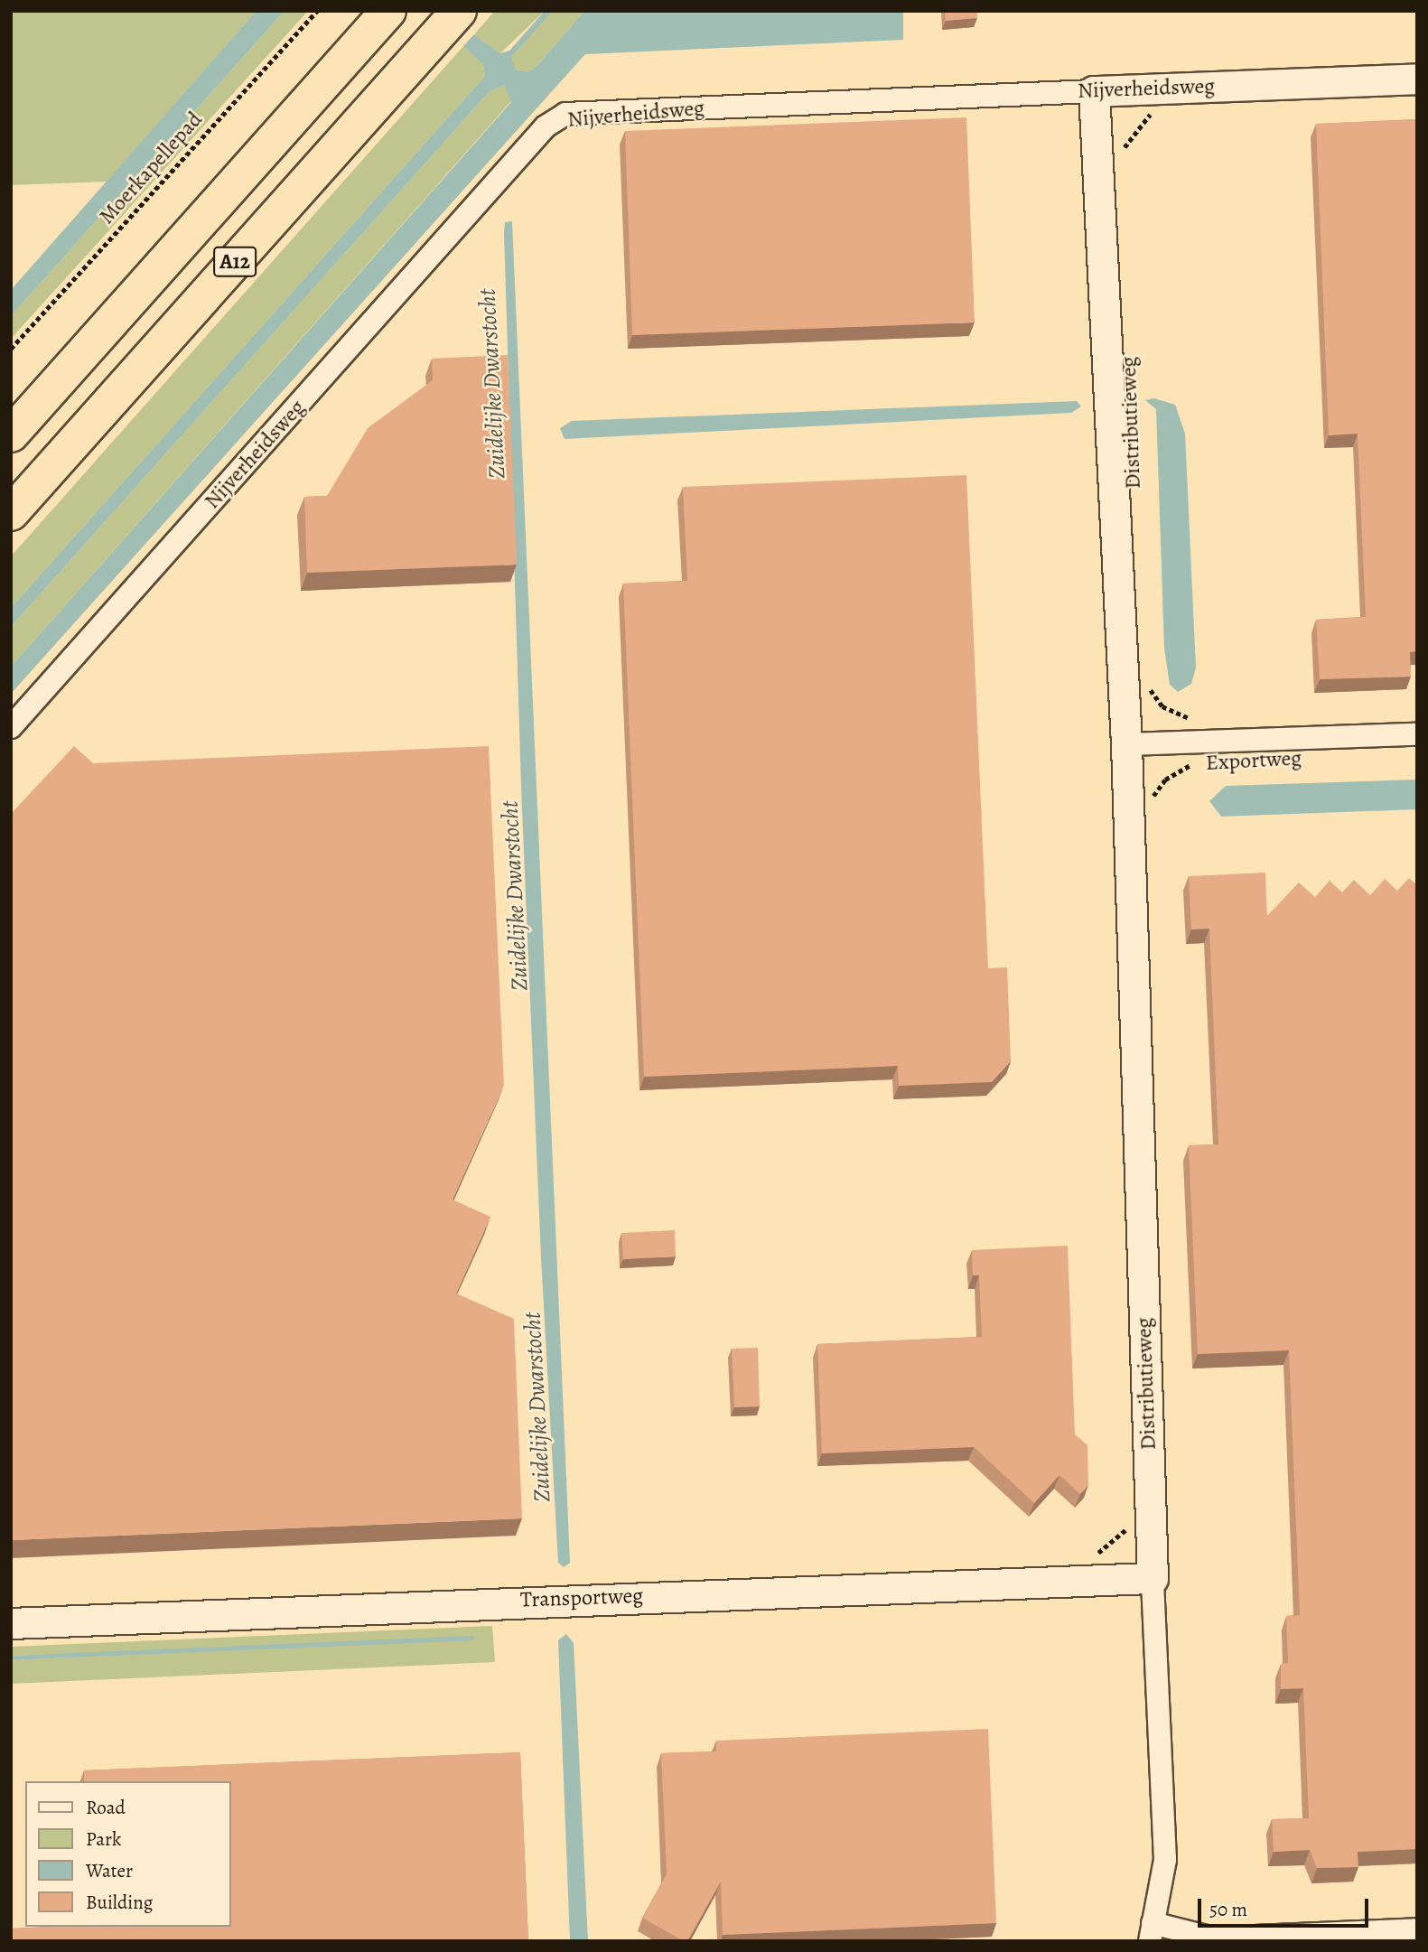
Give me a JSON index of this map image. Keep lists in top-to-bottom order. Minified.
{"streets":{"highway":["A12"],"street":["Nijverheidsweg","Distributieweg","Exportweg","Transportweg"],"path":["Moerkapellepad"]},"crossings":[["Nijverheidsweg","Distributieweg"],["Distributieweg","Exportweg"],["Distributieweg","Transportweg"]],"water":["Zuidelijke Dwarstocht"],"legend":["Road","Park","Water","Building"],"scale_bar":"50 m"}
